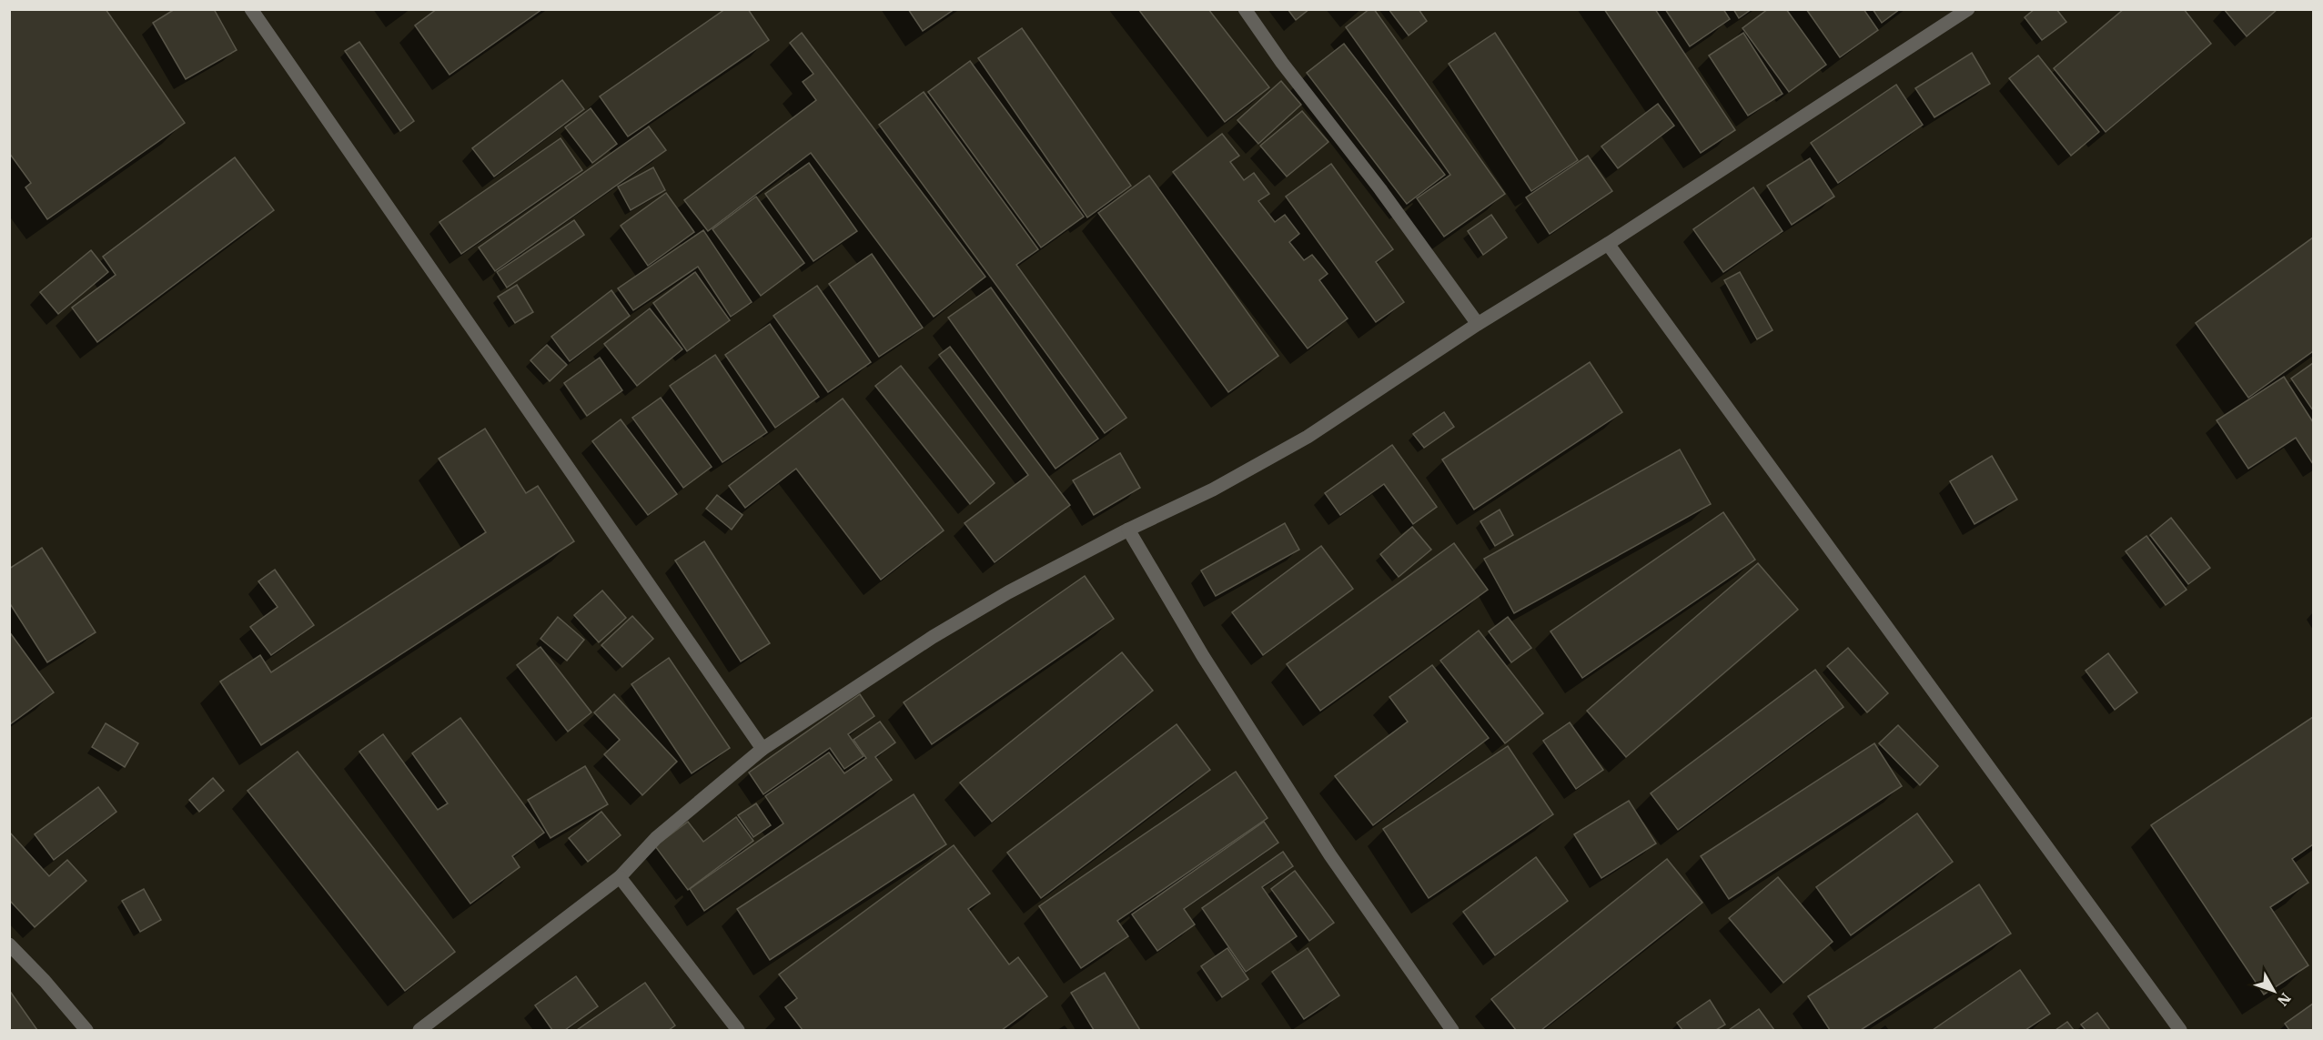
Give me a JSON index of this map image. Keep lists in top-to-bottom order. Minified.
{"north":"bottom right"}
